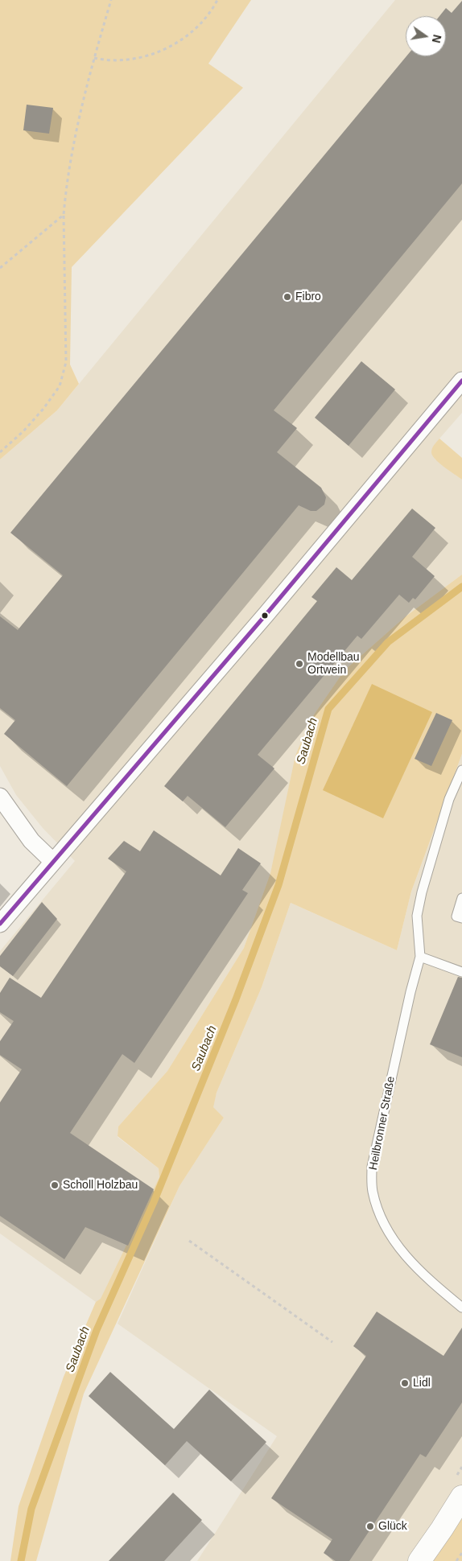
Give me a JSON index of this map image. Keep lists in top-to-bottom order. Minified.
{"streets":{"lane":["Heilbronner Straße"]},"water":["Saubach"],"places":["Fibro","Modellbau Ortwein","Scholl Holzbau","Lidl","Glück"],"north":"right"}
